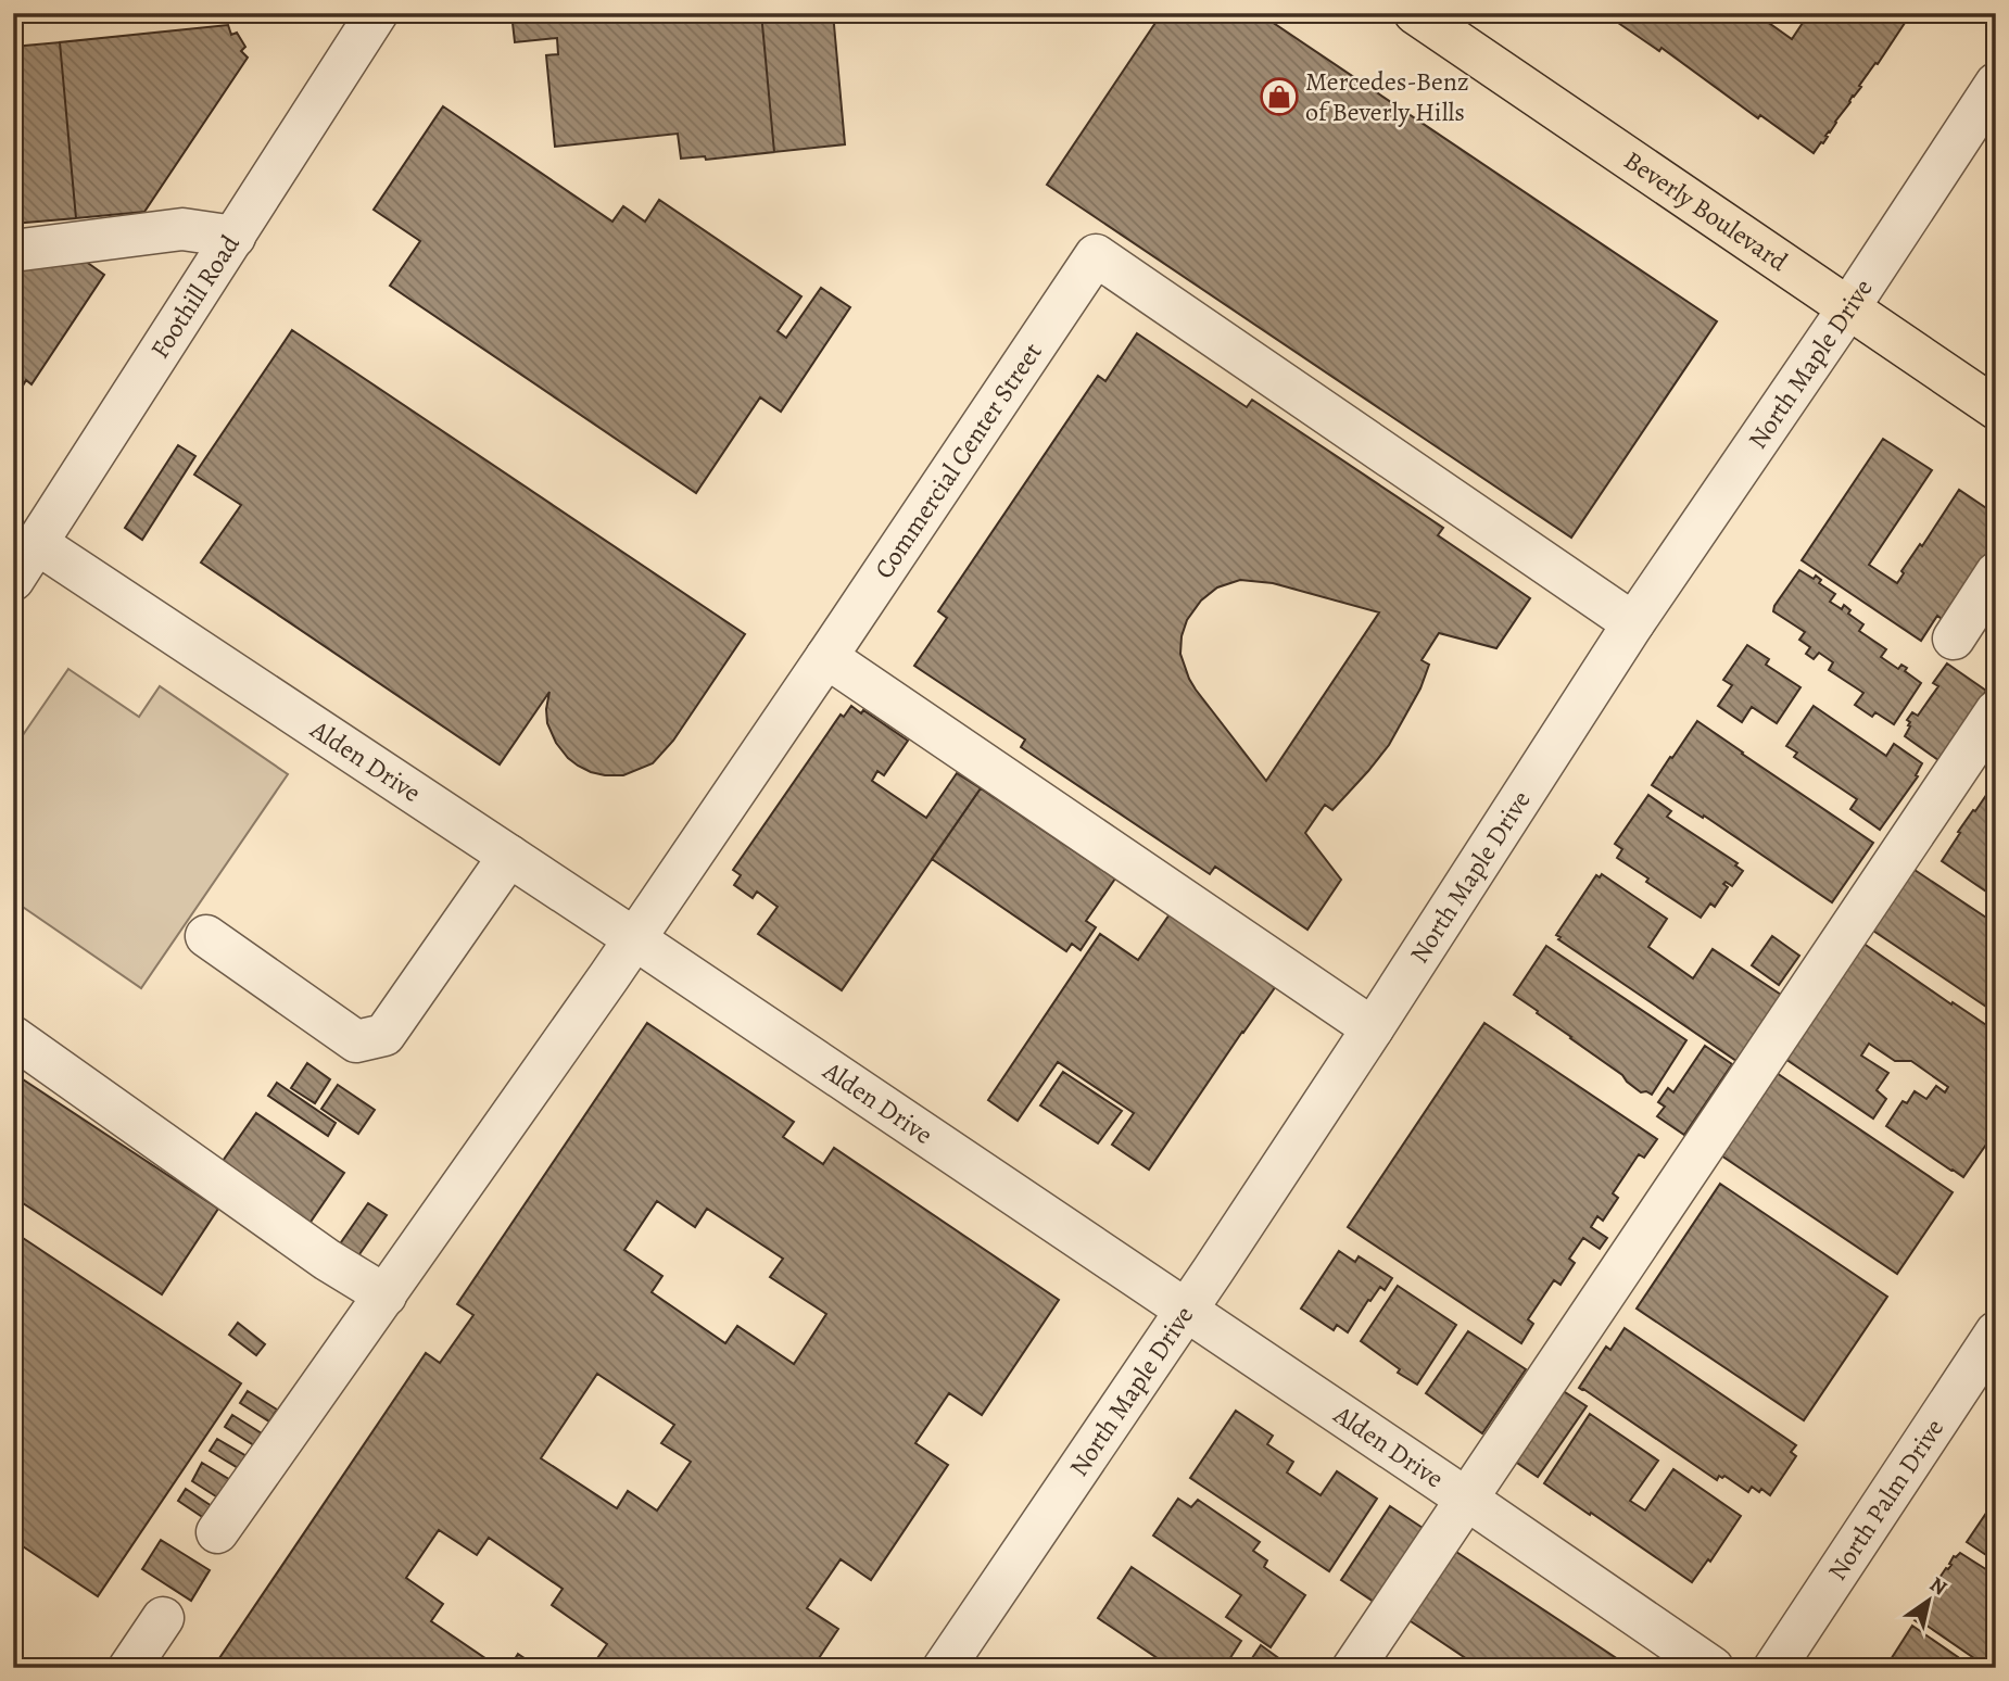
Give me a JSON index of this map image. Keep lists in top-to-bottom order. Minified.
{"streets":{"main road":["Beverly Boulevard"],"street":["Foothill Road","North Maple Drive","Commercial Center Street","Alden Drive","North Palm Drive"]},"crossings":[["Beverly Boulevard","North Maple Drive"],["Foothill Road","Alden Drive"],["North Maple Drive","Commercial Center Street"],["North Maple Drive","Alden Drive"]],"places":{"shop":["Mercedes-Benz of Beverly Hills"]},"north":"top right"}
